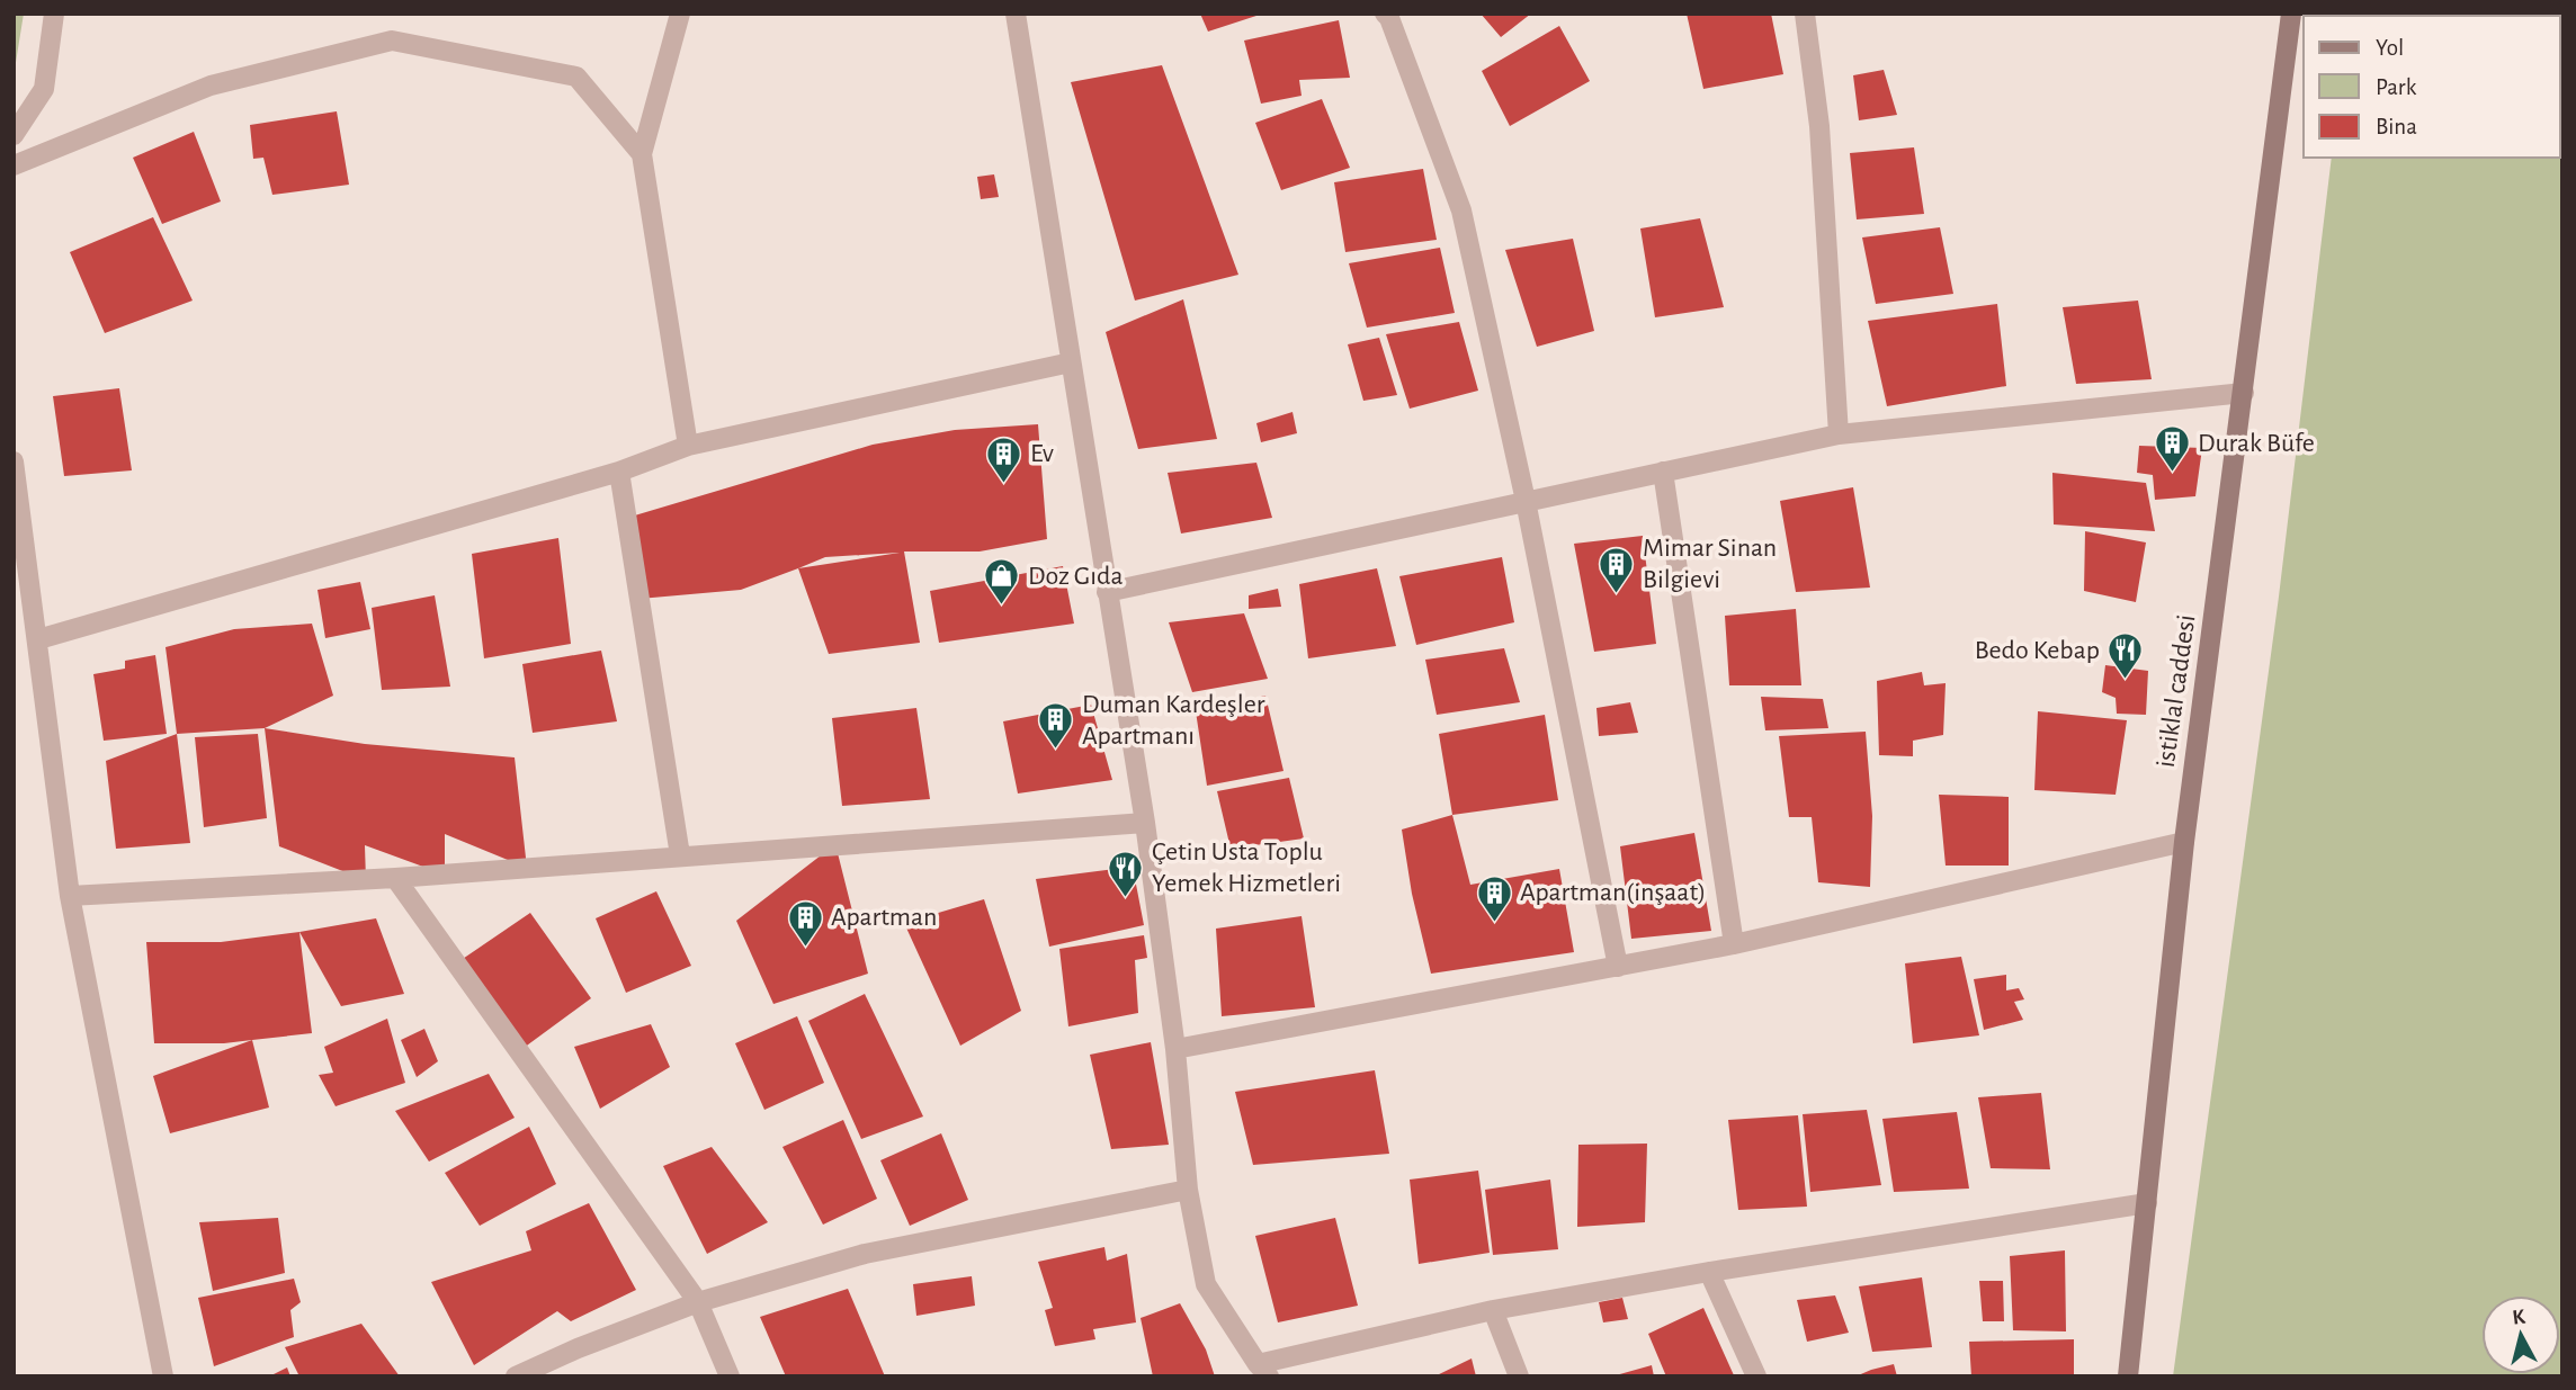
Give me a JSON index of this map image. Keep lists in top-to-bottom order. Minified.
{"streets":{"main road":["istiklal caddesi"]},"places":{"building":["Durak Büfe","Ev","Mimar Sinan Bilgievi","Duman Kardeşler Apartmanı","Apartman(inşaat)","Apartman"],"shop":["Doz Gıda"],"restaurant":["Bedo Kebap","Çetin Usta Toplu Yemek Hizmetleri"]},"legend":["Yol","Park","Bina"],"north":"top"}
